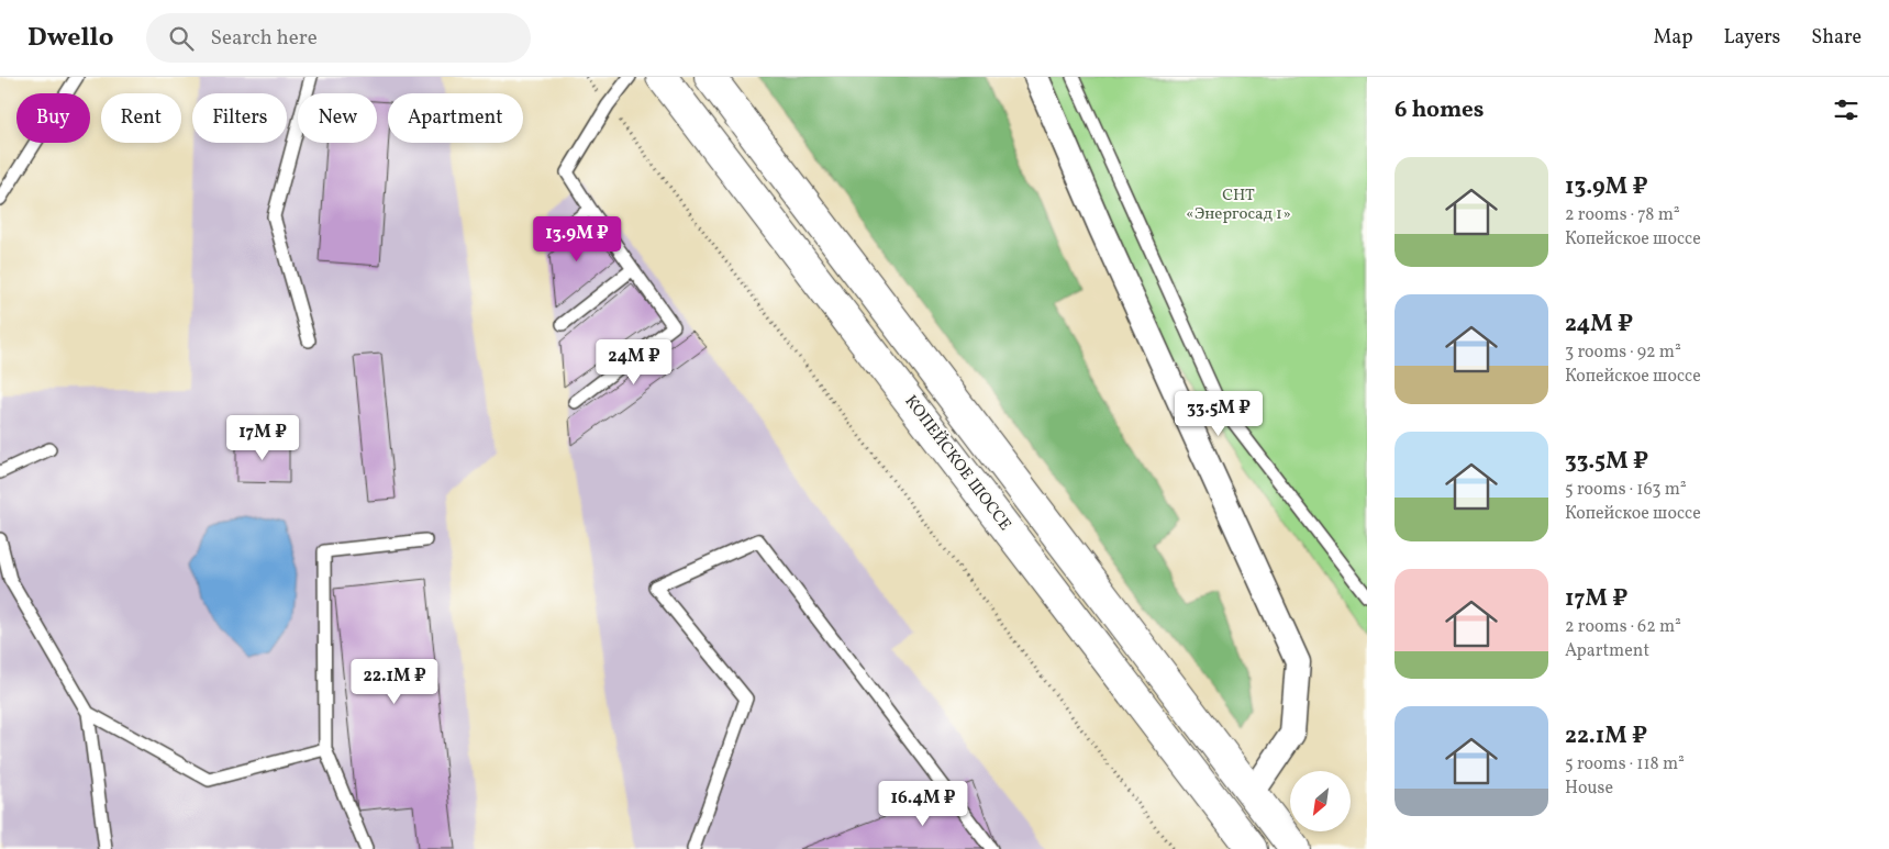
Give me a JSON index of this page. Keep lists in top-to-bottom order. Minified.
{"streets":{"main road":["КОПЕЙСКОЕ ШОССЕ"]},"parks":["СНТ «Энергосад 1»"],"north":"bottom left","page":{"header":"Dwello","search":"Search here","nav":["Map","Layers","Share"],"heading":"6 homes","chip":["Buy","Rent","Filters","New","Apartment"],"list":[{"name":"13.9M ₽","note":"2 rooms · 78 m² · Копейское шоссе"},{"name":"24M ₽","note":"3 rooms · 92 m² · Копейское шоссе"},{"name":"33.5M ₽","note":"5 rooms · 163 m² · Копейское шоссе"},{"name":"17M ₽","note":"2 rooms · 62 m² · Apartment"},{"name":"22.1M ₽","note":"5 rooms · 118 m² · House"}],"price":["13.9M ₽","24M ₽","33.5M ₽","17M ₽","22.1M ₽","16.4M ₽"]}}
